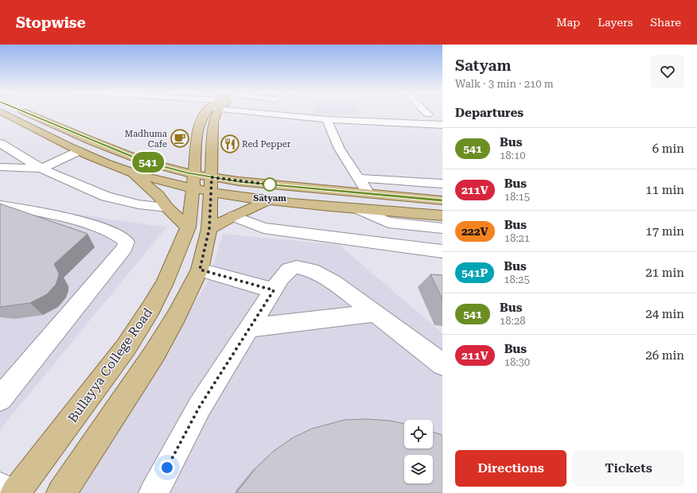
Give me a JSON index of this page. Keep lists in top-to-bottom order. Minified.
{"streets":{"main road":["Bullayya College Road"]},"places":{"cafe":["Madhuma Cafe"],"restaurant":["Red Pepper"],"other":["Satyam"]},"lines":["bus line 541"],"page":{"header":"Stopwise","nav":["Map","Layers","Share"],"on_map":"541","heading":[["Satyam","Walk · 3 min · 210 m"],"Departures"],"list":[{"mark":"541","name":"Bus","note":"18:10","value":"6 min"},{"mark":"211V","name":"Bus","note":"18:15","value":"11 min"},{"mark":"222V","name":"Bus","note":"18:21","value":"17 min"},{"mark":"541P","name":"Bus","note":"18:25","value":"21 min"},{"mark":"541","name":"Bus","note":"18:28","value":"24 min"},{"mark":"211V","name":"Bus","note":"18:30","value":"26 min"}],"buttons":["Directions","Tickets"]}}
